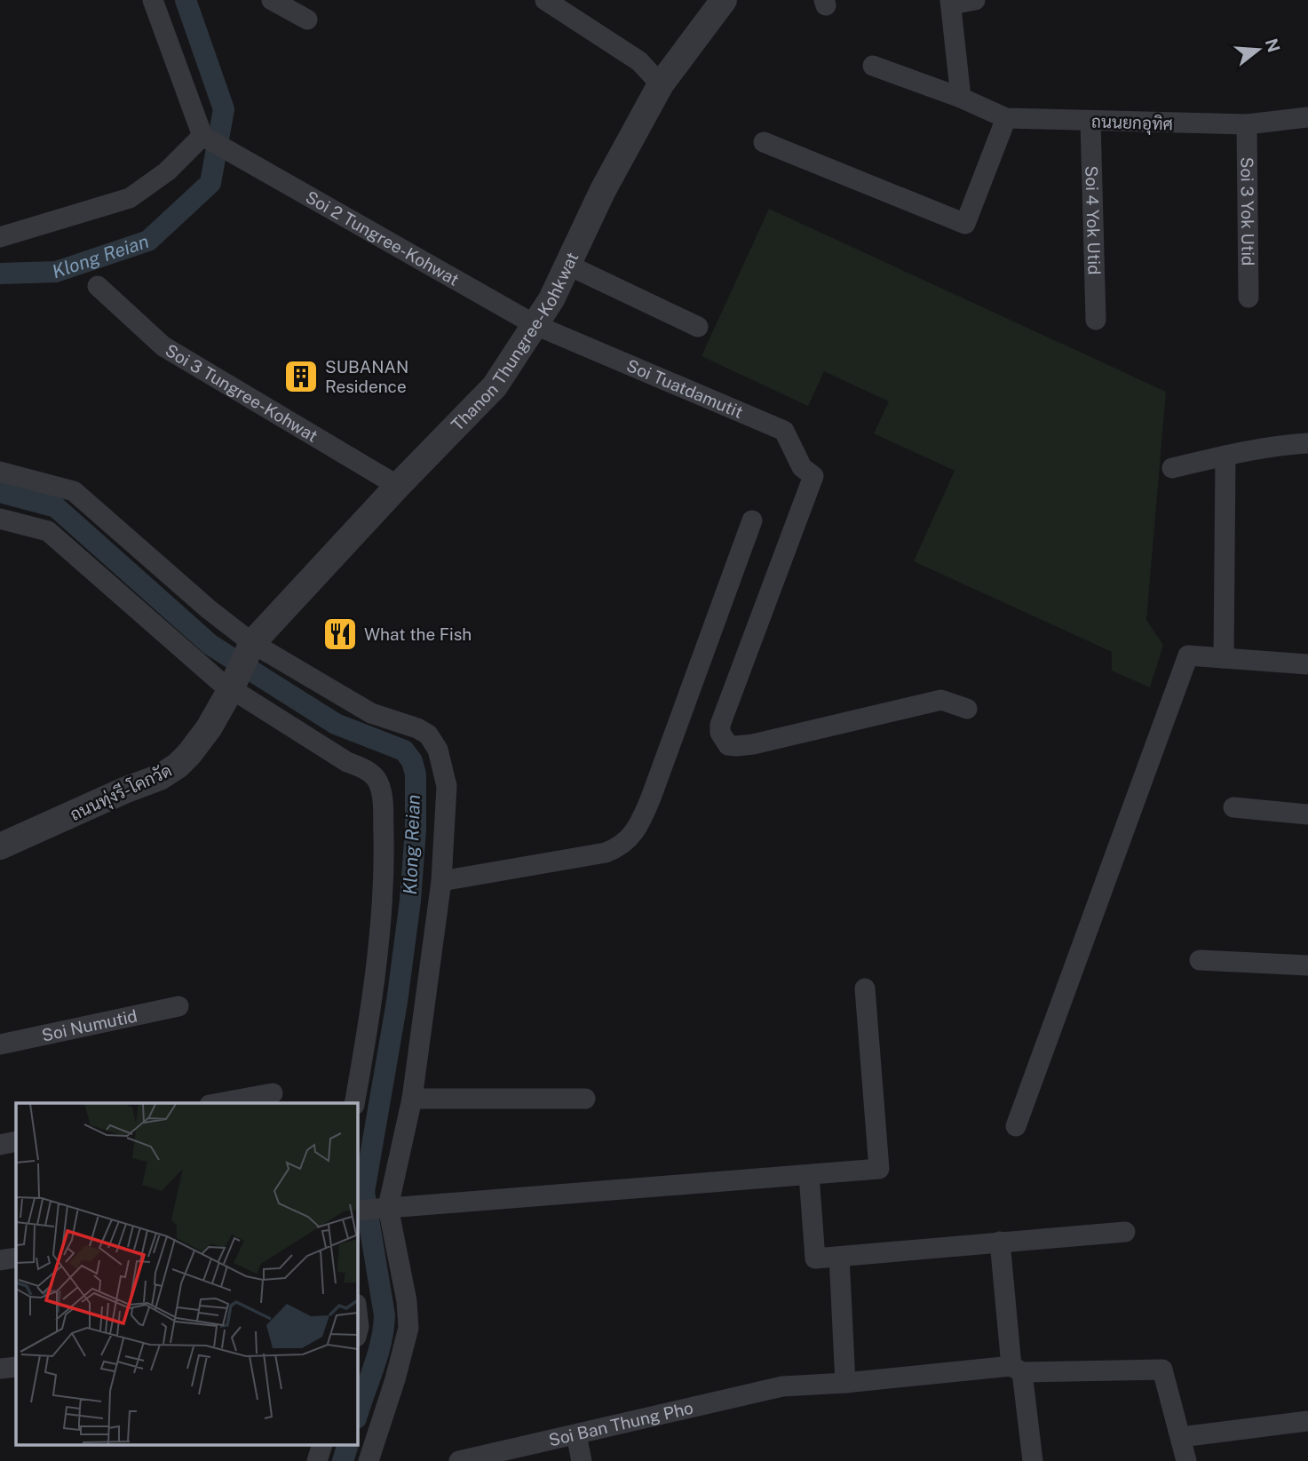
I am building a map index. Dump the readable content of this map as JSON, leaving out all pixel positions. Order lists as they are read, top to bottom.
{
  "streets": {
    "street": [
      "ถนนยกอุทิศ",
      "Soi 3 Yok Utid",
      "Soi 4 Yok Utid",
      "Soi 2 Tungree-Kohwat",
      "Thanon Thungree-Kohkwat",
      "Soi Tuatdamutit",
      "Soi 3 Tungree-Kohwat",
      "ถนนทุ่งรี-โคกวัด",
      "Soi Numutid",
      "Soi Ban Thung Pho"
    ]
  },
  "crossings": [
    ["ถนนยกอุทิศ", "Soi 3 Yok Utid"],
    ["ถนนยกอุทิศ", "Soi 4 Yok Utid"],
    ["Soi 2 Tungree-Kohwat", "Thanon Thungree-Kohkwat"],
    ["Soi 2 Tungree-Kohwat", "Soi Tuatdamutit"],
    ["Thanon Thungree-Kohkwat", "Soi Tuatdamutit"],
    ["Thanon Thungree-Kohkwat", "Soi 3 Tungree-Kohwat"],
    ["Thanon Thungree-Kohkwat", "ถนนทุ่งรี-โคกวัด"]
  ],
  "water": ["Klong Reian"],
  "places": {
    "building": ["SUBANAN Residence"],
    "restaurant": ["What the Fish"]
  },
  "north": "right"
}
